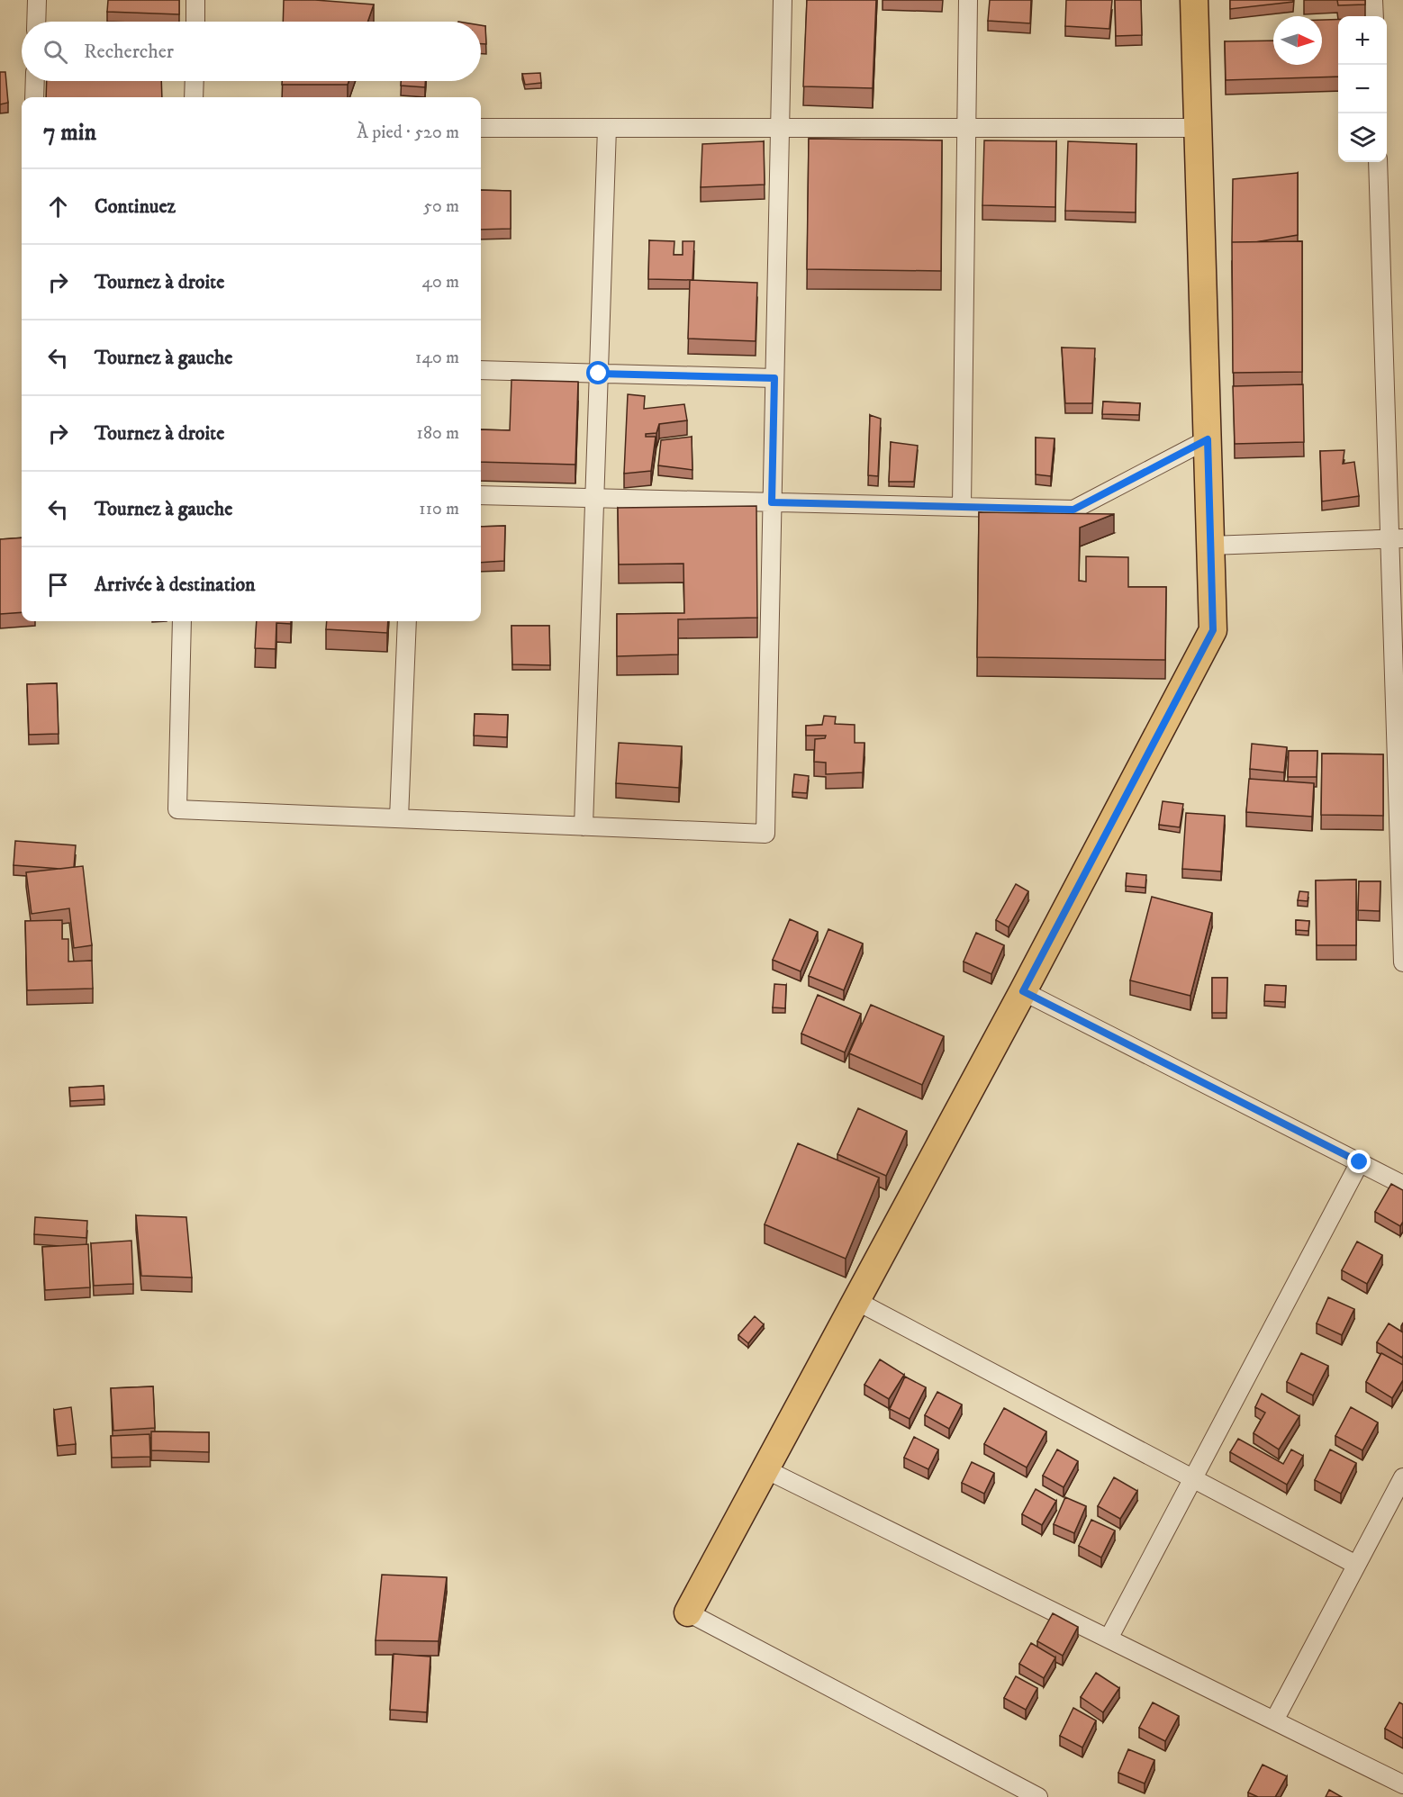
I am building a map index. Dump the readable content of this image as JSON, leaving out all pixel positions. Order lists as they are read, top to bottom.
{
  "north": "right",
  "page": {
    "map_buttons": ["+", "−"],
    "search": "Rechercher",
    "heading": ["7 min", "À pied · 520 m"],
    "list": [
      ["Continuez", "50 m"],
      ["Tournez à droite", "40 m"],
      ["Tournez à gauche", "140 m"],
      ["Tournez à droite", "180 m"],
      ["Tournez à gauche", "110 m"],
      "Arrivée à destination"
    ]
  }
}
